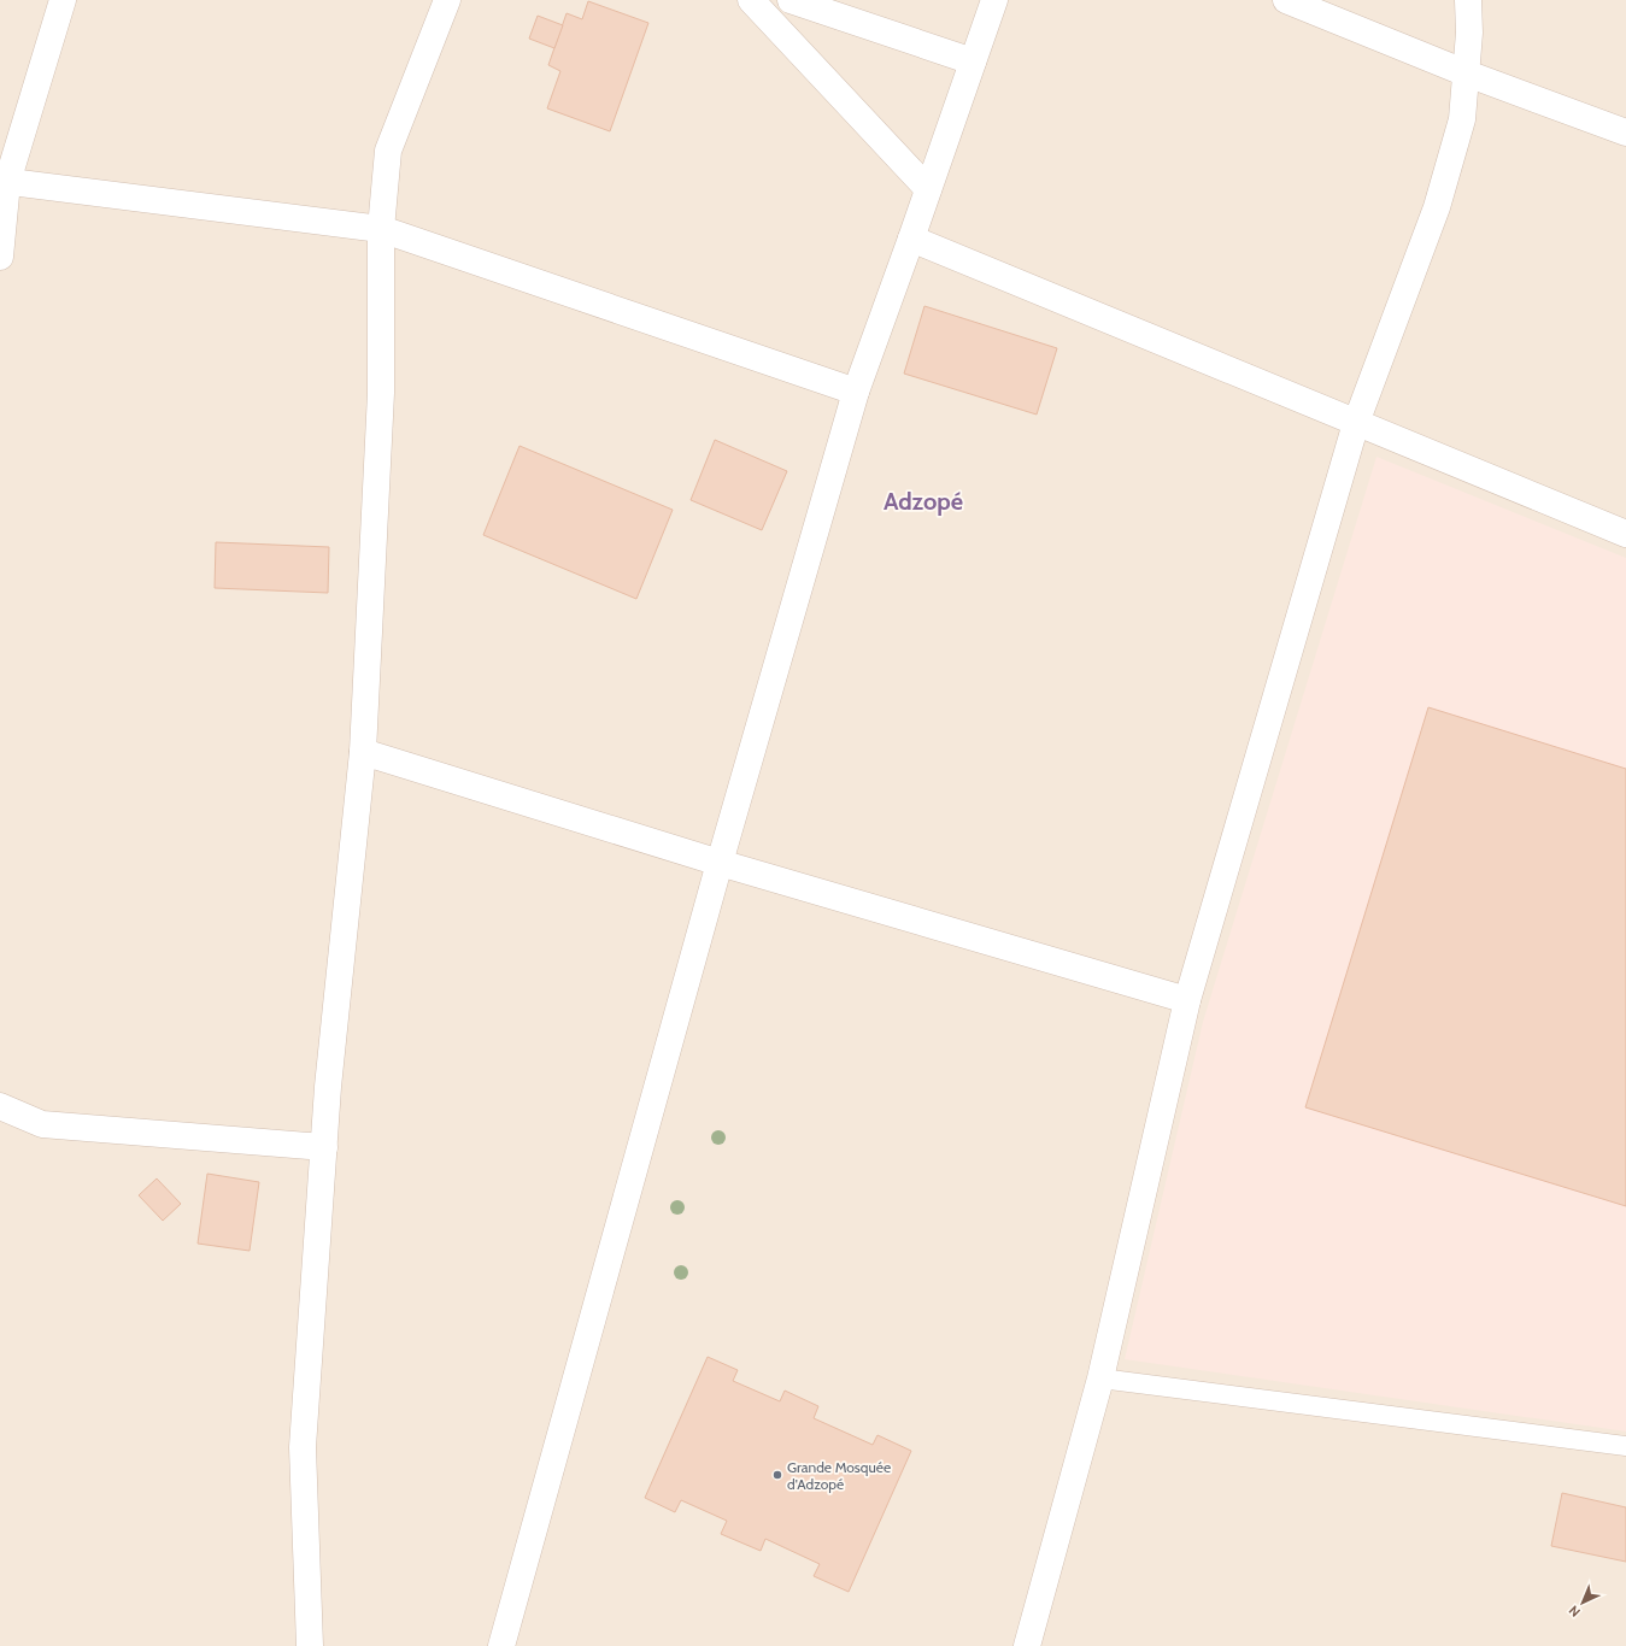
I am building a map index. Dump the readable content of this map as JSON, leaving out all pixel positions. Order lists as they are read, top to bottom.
{
  "districts": ["Adzopé"],
  "places": ["Grande Mosquée d'Adzopé"],
  "north": "bottom left"
}
